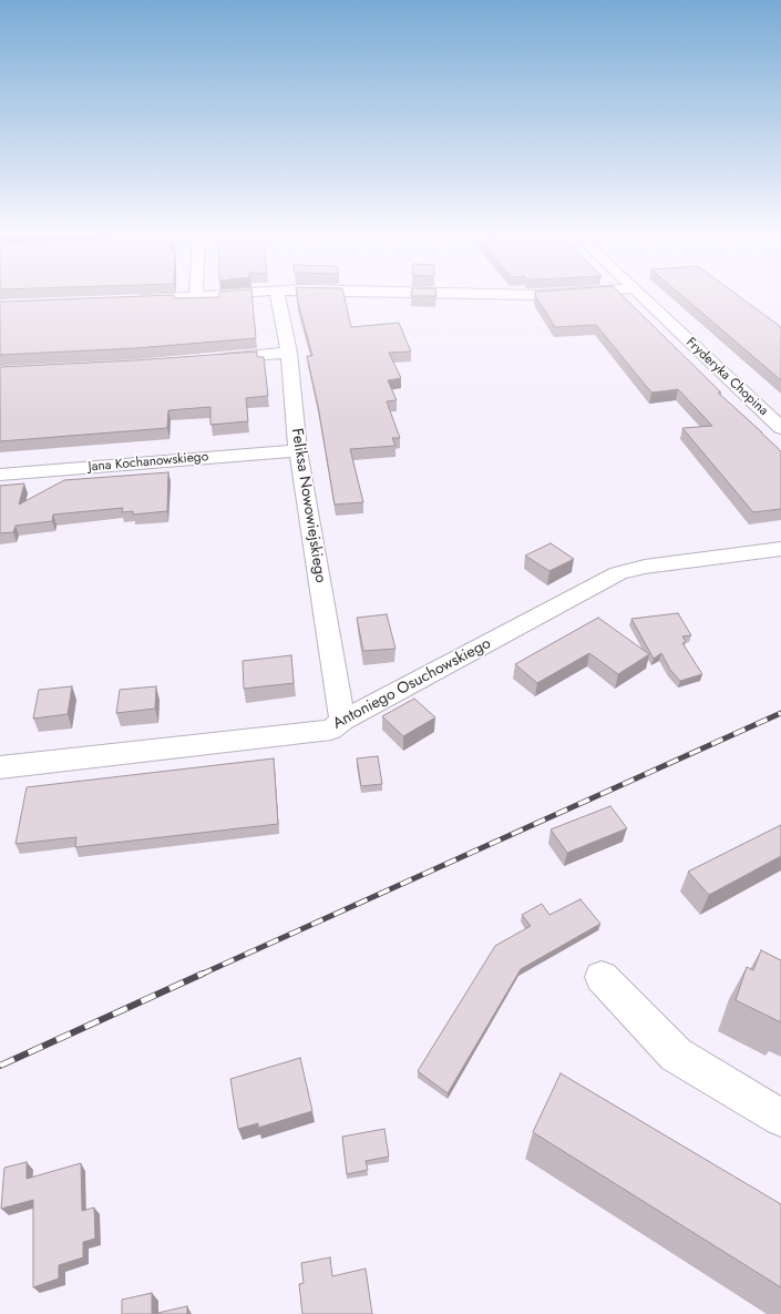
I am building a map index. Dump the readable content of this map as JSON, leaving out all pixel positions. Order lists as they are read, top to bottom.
{
  "streets": {
    "street": [
      "Fryderyka Chopina",
      "Jana Kochanowskiego",
      "Feliksa Nowowiejskiego",
      "Antoniego Osuchowskiego"
    ]
  },
  "crossings": [
    ["Jana Kochanowskiego", "Feliksa Nowowiejskiego"],
    ["Feliksa Nowowiejskiego", "Antoniego Osuchowskiego"]
  ]
}
